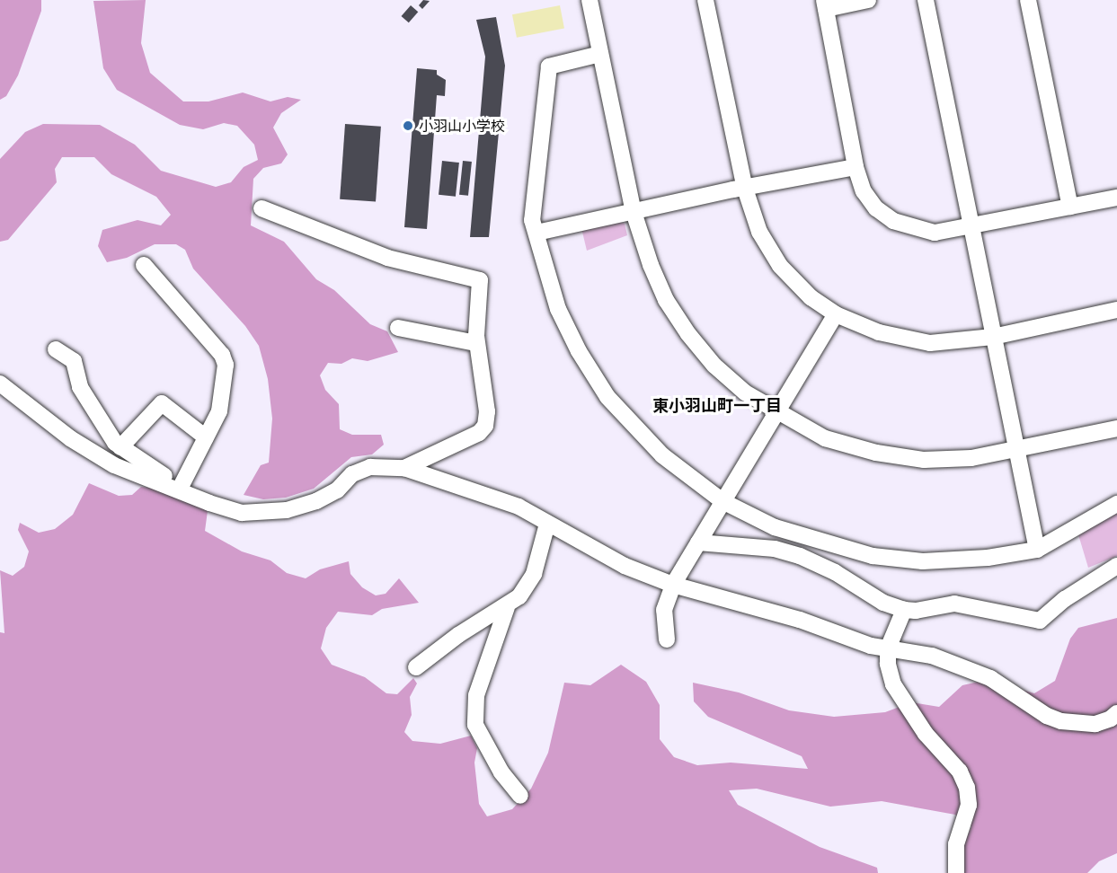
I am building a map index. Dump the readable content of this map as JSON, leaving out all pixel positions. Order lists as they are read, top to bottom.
{
  "districts": ["東小羽山町一丁目"],
  "places": ["小羽山小学校"]
}
